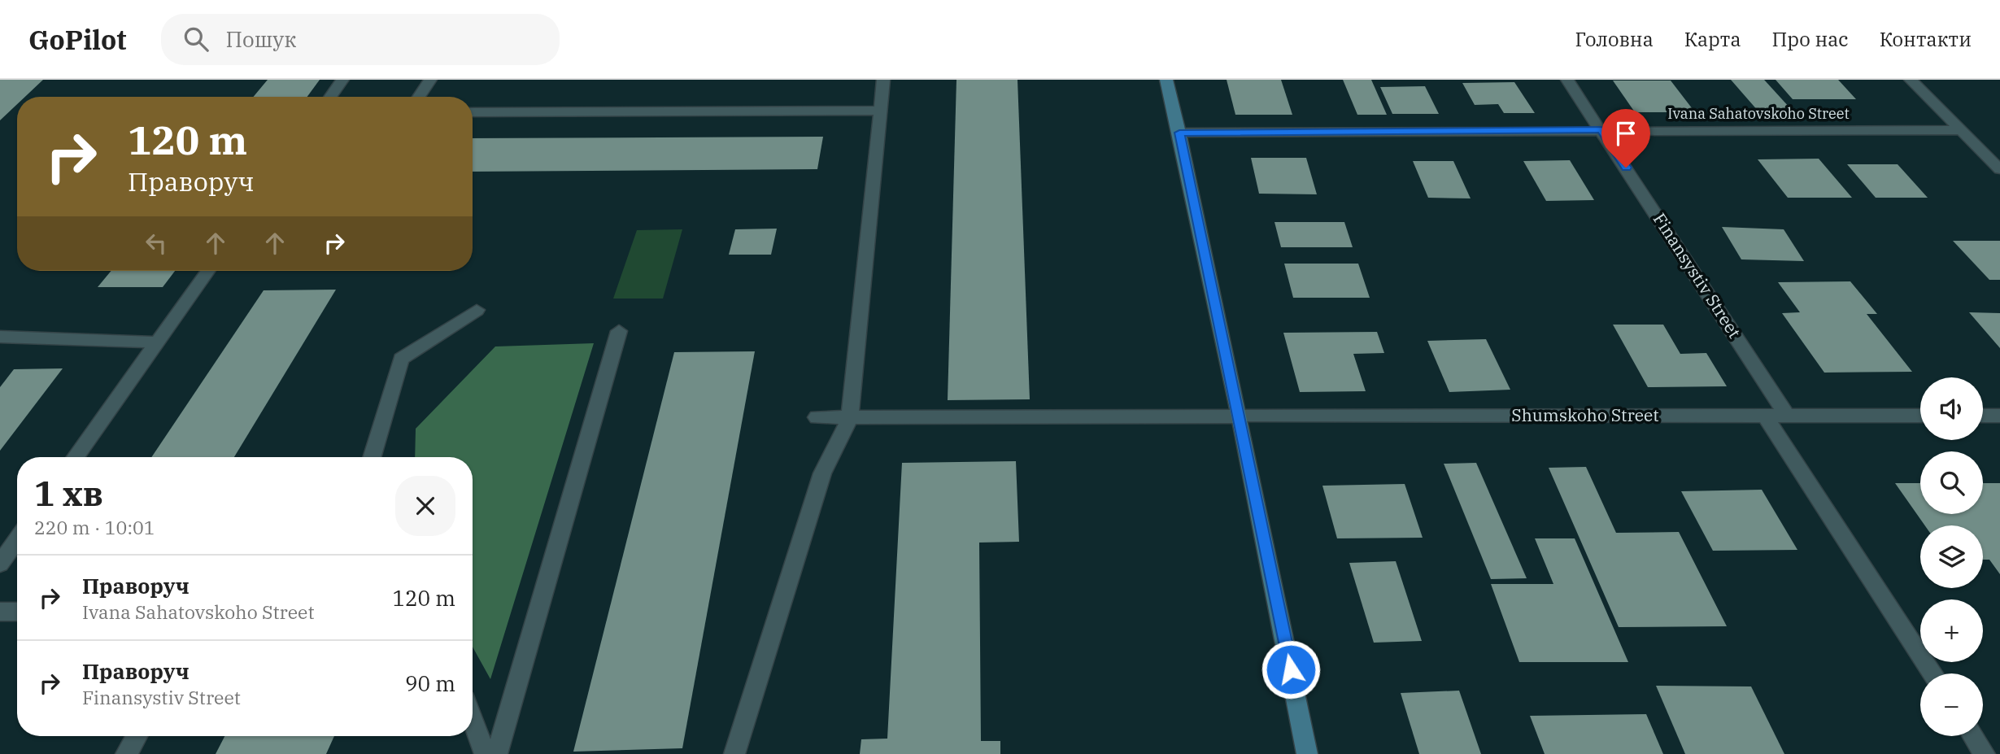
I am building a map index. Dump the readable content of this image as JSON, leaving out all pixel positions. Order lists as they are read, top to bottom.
{
  "streets": {
    "street": ["Ivana Sahatovskoho Street", "Finansystiv Street", "Shumskoho Street"]
  },
  "crossings": [
    ["Ivana Sahatovskoho Street", "Finansystiv Street"],
    ["Finansystiv Street", "Shumskoho Street"]
  ],
  "page": {
    "header": "GoPilot",
    "search": "Пошук",
    "nav": [
      "Головна",
      "Карта",
      "Про нас",
      "Контакти"
    ],
    "turn": ["120 m", "Праворуч"],
    "map_buttons": ["+", "−"],
    "heading": ["1 хв", "220 m · 10:01"],
    "list": [
      {
        "name": "Праворуч",
        "note": "Ivana Sahatovskoho Street",
        "value": "120 m"
      },
      {
        "name": "Праворуч",
        "note": "Finansystiv Street",
        "value": "90 m"
      }
    ]
  }
}
